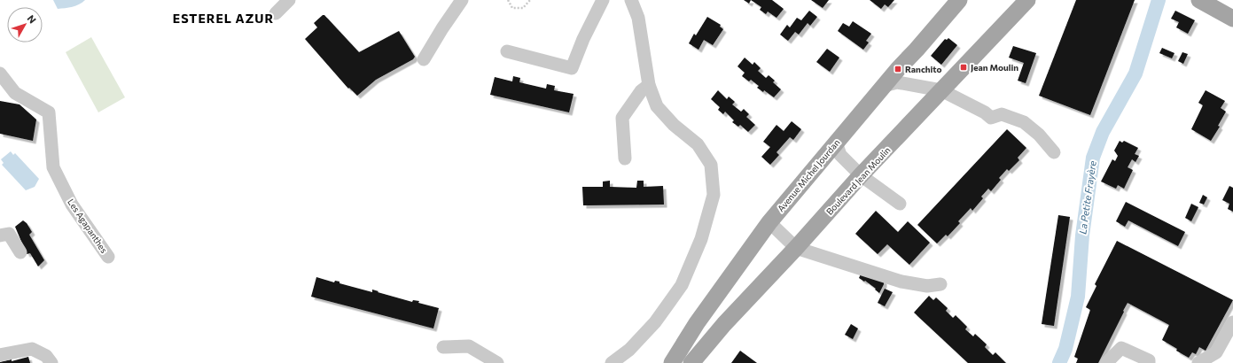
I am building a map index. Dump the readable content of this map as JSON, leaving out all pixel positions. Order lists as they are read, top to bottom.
{
  "streets": {
    "main road": ["Avenue Michel Jourdan", "Boulevard Jean Moulin"],
    "street": ["Les Agapanthes"]
  },
  "districts": ["ESTEREL AZUR"],
  "water": ["La Petite Frayère"],
  "places": {
    "transit": ["Jean Moulin", "Ranchito"]
  },
  "north": "top right"
}
